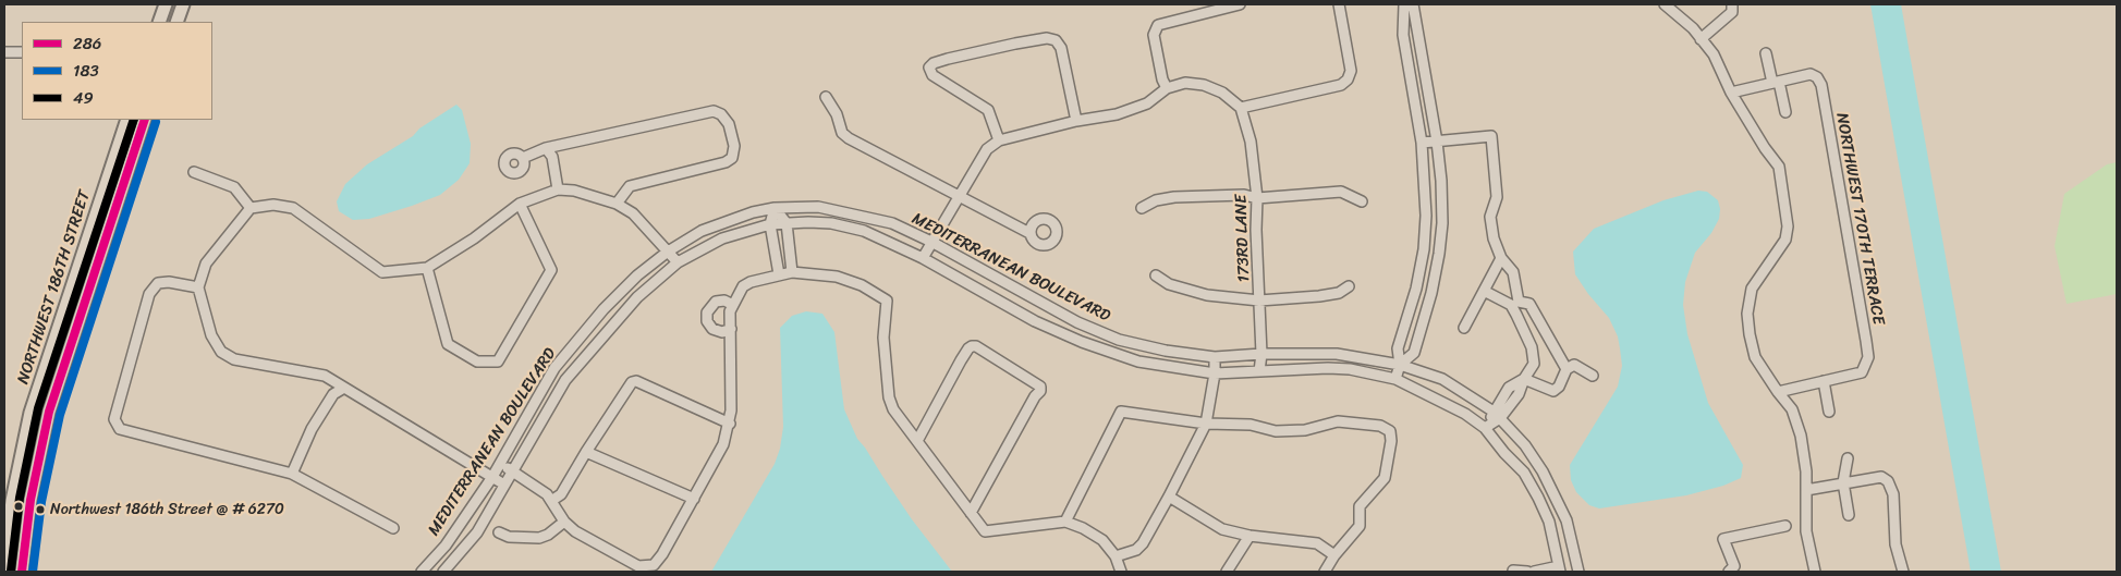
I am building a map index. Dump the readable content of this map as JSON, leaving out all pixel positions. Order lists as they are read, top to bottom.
{
  "streets": {
    "main road": ["NORTHWEST 186TH STREET"],
    "street": ["NORTHWEST 170TH TERRACE", "173RD LANE", "MEDITERRANEAN BOULEVARD"]
  },
  "crossings": [
    ["173RD LANE", "MEDITERRANEAN BOULEVARD"]
  ],
  "places": ["Northwest 186th Street @ # 6270"],
  "lines": ["transit line 286", "transit line 49", "transit line 183"],
  "legend": ["286", "183", "49"]
}
